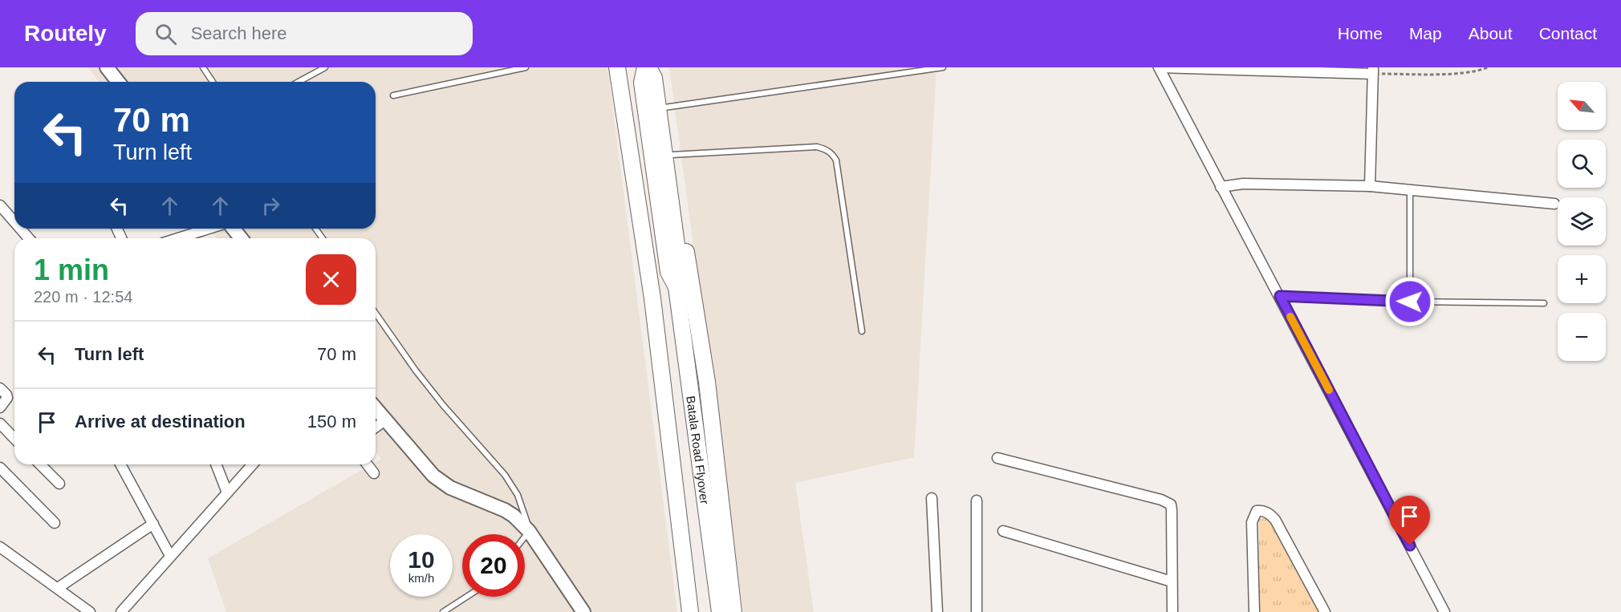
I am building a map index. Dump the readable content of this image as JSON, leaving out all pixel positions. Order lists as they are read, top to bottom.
{
  "streets": {
    "main road": ["Batala Road Flyover"]
  },
  "north": "top left",
  "page": {
    "header": "Routely",
    "search": "Search here",
    "nav": [
      "Home",
      "Map",
      "About",
      "Contact"
    ],
    "map_buttons": ["+", "−"],
    "turn": ["70 m", "Turn left"],
    "heading": ["1 min", "220 m · 12:54"],
    "list": [
      {
        "name": "Turn left",
        "value": "70 m"
      },
      {
        "name": "Arrive at destination",
        "value": "150 m"
      }
    ],
    "speed": "10 km/h",
    "limit": "20"
  }
}
